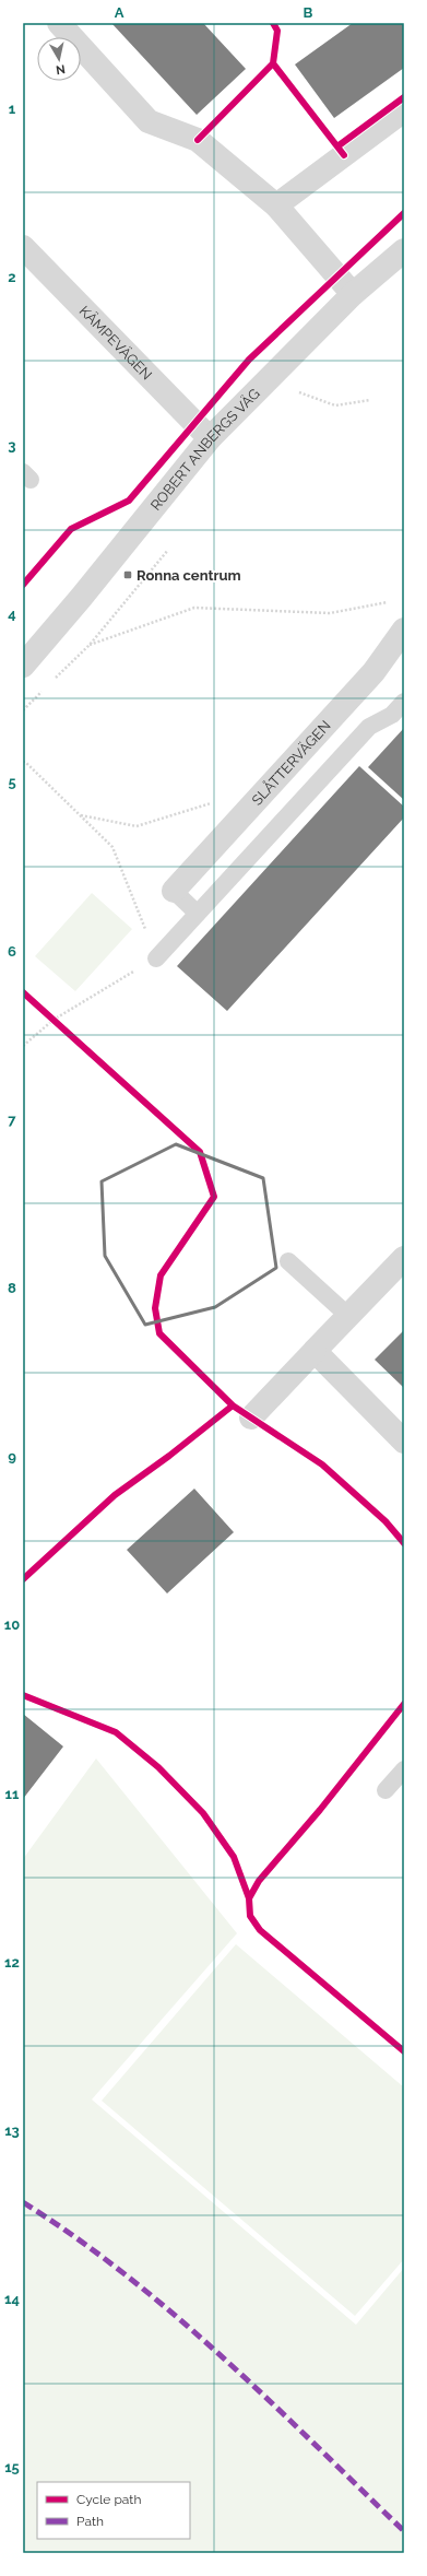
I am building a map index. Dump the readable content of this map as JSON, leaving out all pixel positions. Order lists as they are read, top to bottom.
{
  "streets": {
    "street": ["KÄMPEVÄGEN", "ROBERT ANBERGS VÄG", "SLÅTTERVÄGEN"]
  },
  "crossings": [
    ["KÄMPEVÄGEN", "ROBERT ANBERGS VÄG"]
  ],
  "places": {
    "transit": ["Ronna centrum"]
  },
  "legend": ["Cycle path", "Path"],
  "north": "bottom",
  "grid": {
    "columns": ["A", "B"],
    "rows": [
      "1",
      "2",
      "3",
      "4",
      "5",
      "6",
      "7",
      "8",
      "9",
      "10",
      "11",
      "12",
      "13",
      "14",
      "15"
    ]
  }
}
